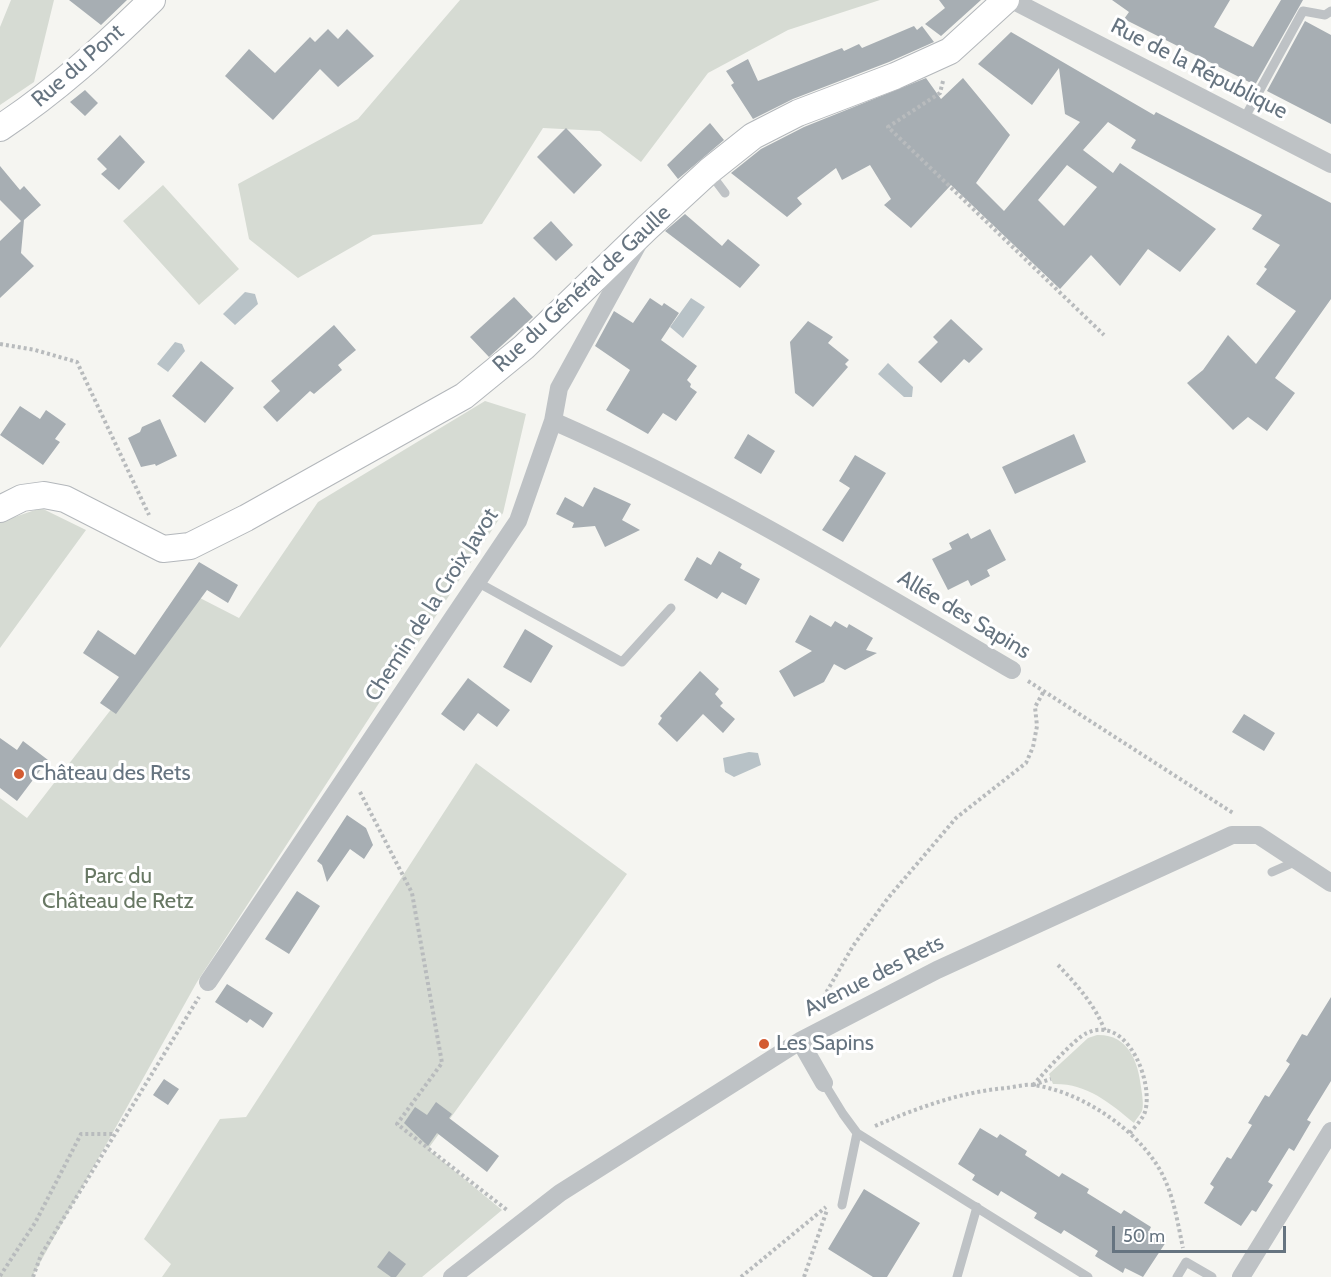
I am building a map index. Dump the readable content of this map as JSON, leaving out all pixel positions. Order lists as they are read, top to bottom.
{
  "streets": {
    "street": [
      "Rue du Pont",
      "Rue de la République",
      "Rue du Général de Gaulle",
      "Chemin de la Croix Javot",
      "Allée des Sapins",
      "Avenue des Rets"
    ]
  },
  "crossings": [
    ["Rue du Général de Gaulle", "Chemin de la Croix Javot"],
    ["Chemin de la Croix Javot", "Allée des Sapins"],
    ["Allée des Sapins", "Avenue des Rets"]
  ],
  "parks": ["Parc du Château de Retz"],
  "places": ["Château des Rets", "Les Sapins"],
  "scale_bar": "50 m"
}
